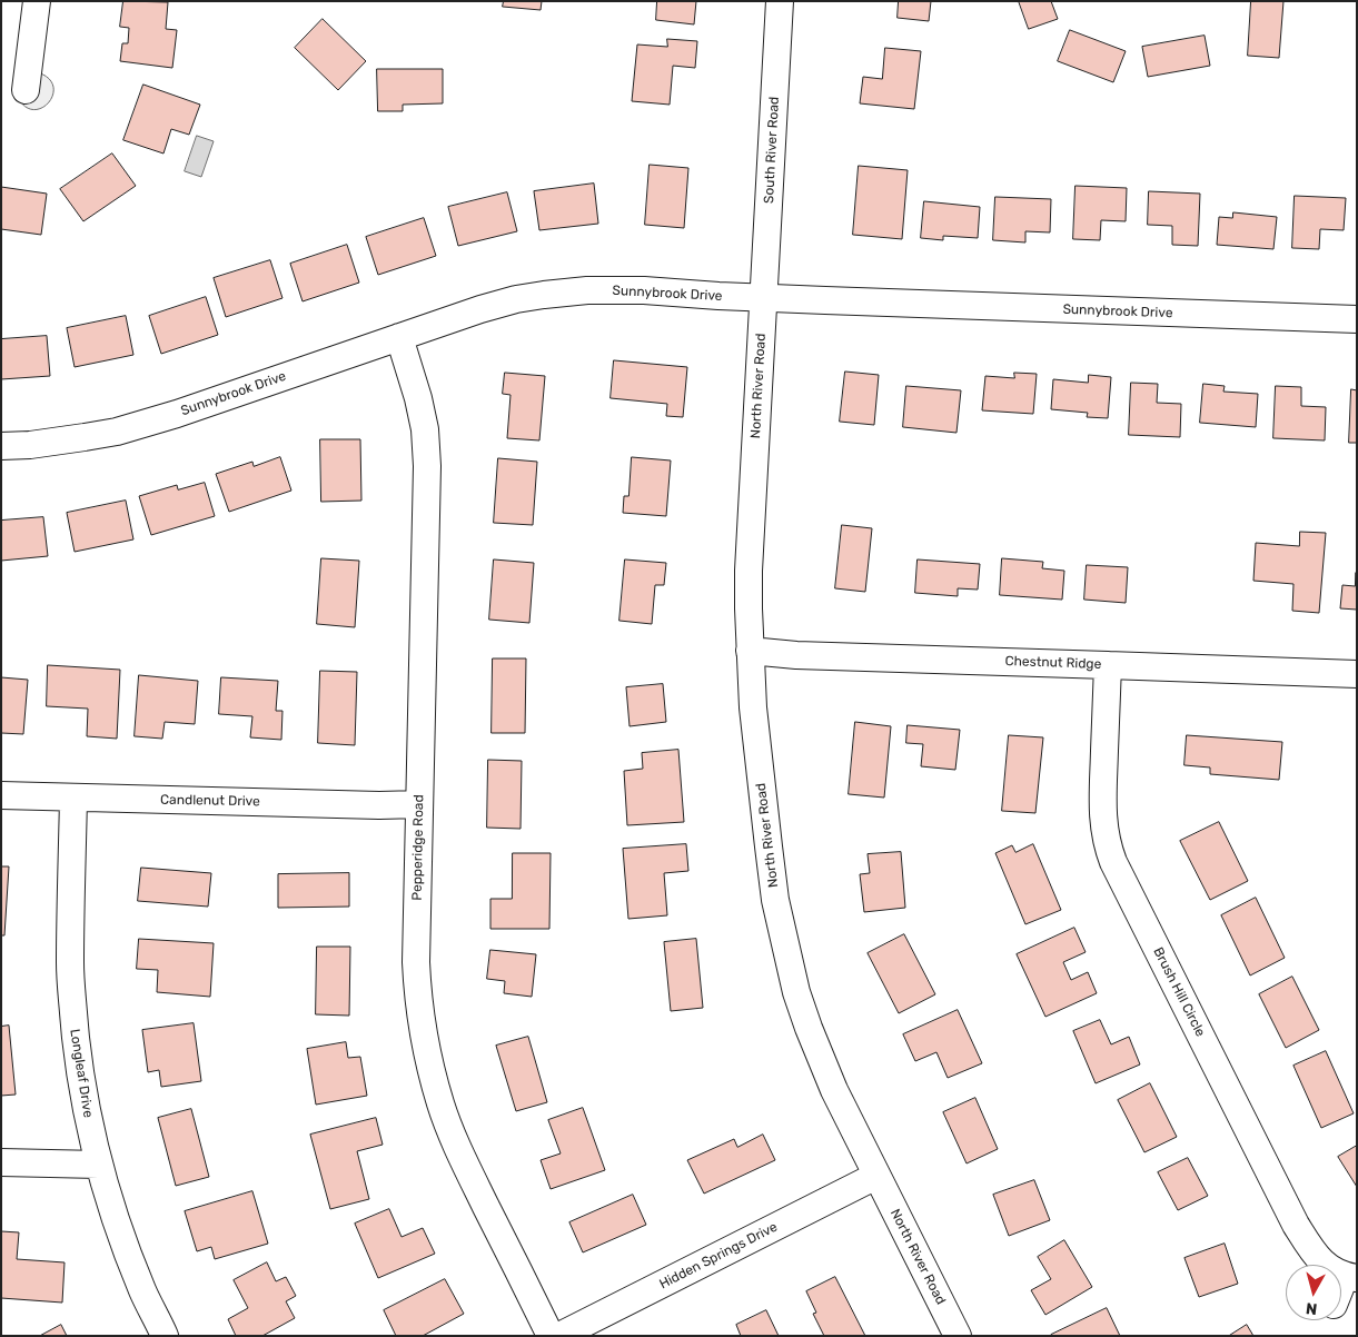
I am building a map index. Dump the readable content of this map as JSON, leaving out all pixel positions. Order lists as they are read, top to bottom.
{
  "streets": {
    "street": [
      "South River Road",
      "Sunnybrook Drive",
      "North River Road",
      "Chestnut Ridge",
      "Candlenut Drive",
      "Pepperidge Road",
      "Brush Hill Circle",
      "Longleaf Drive",
      "Hidden Springs Drive"
    ]
  },
  "crossings": [
    ["South River Road", "Sunnybrook Drive"],
    ["South River Road", "North River Road"],
    ["Sunnybrook Drive", "North River Road"],
    ["Sunnybrook Drive", "Pepperidge Road"],
    ["North River Road", "Chestnut Ridge"],
    ["North River Road", "Hidden Springs Drive"],
    ["Chestnut Ridge", "Brush Hill Circle"],
    ["Candlenut Drive", "Pepperidge Road"],
    ["Candlenut Drive", "Longleaf Drive"]
  ],
  "north": "bottom"
}
